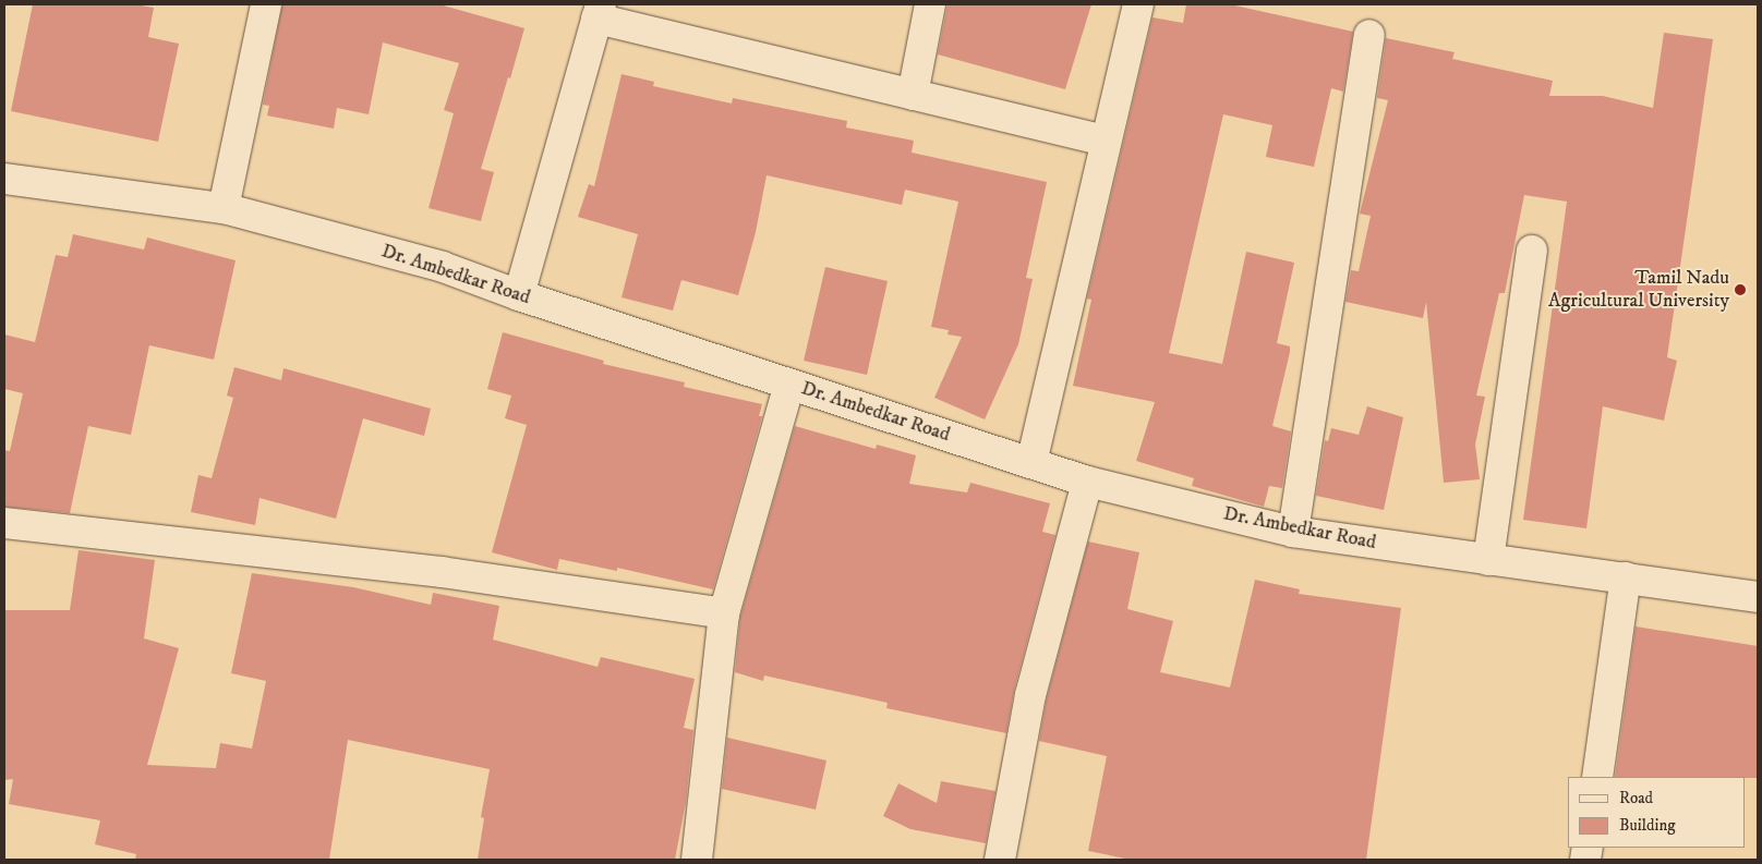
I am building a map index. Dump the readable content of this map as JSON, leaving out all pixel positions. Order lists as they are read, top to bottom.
{
  "streets": {
    "street": ["Dr. Ambedkar Road"]
  },
  "places": ["Tamil Nadu Agricultural University"],
  "legend": ["Road", "Building"]
}
